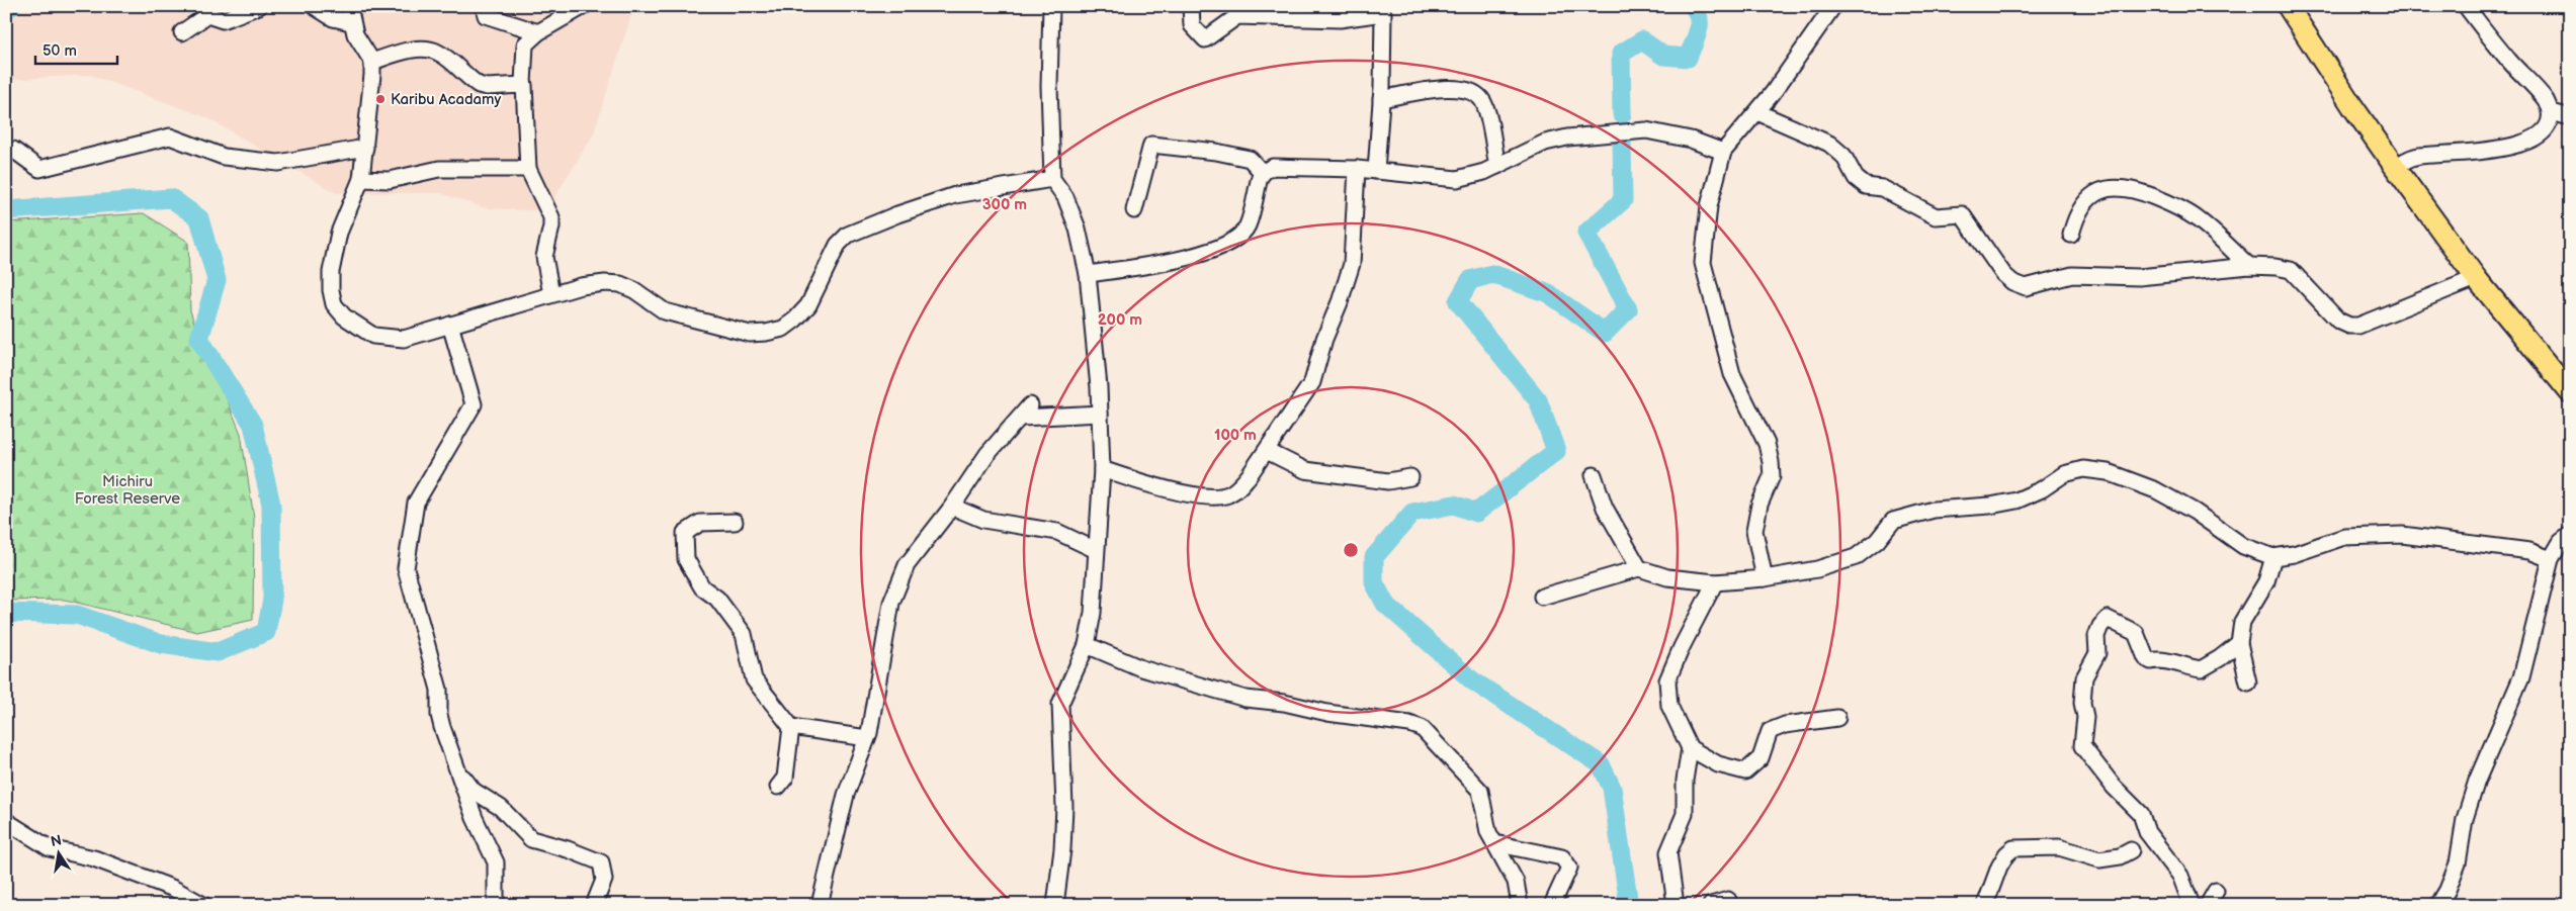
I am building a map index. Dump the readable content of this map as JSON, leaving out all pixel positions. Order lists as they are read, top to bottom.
{
  "parks": ["Michiru Forest Reserve"],
  "places": ["Karibu Acadamy"],
  "scale_bar": "50 m",
  "north": "top",
  "rings": ["300 m", "200 m", "100 m"]
}
